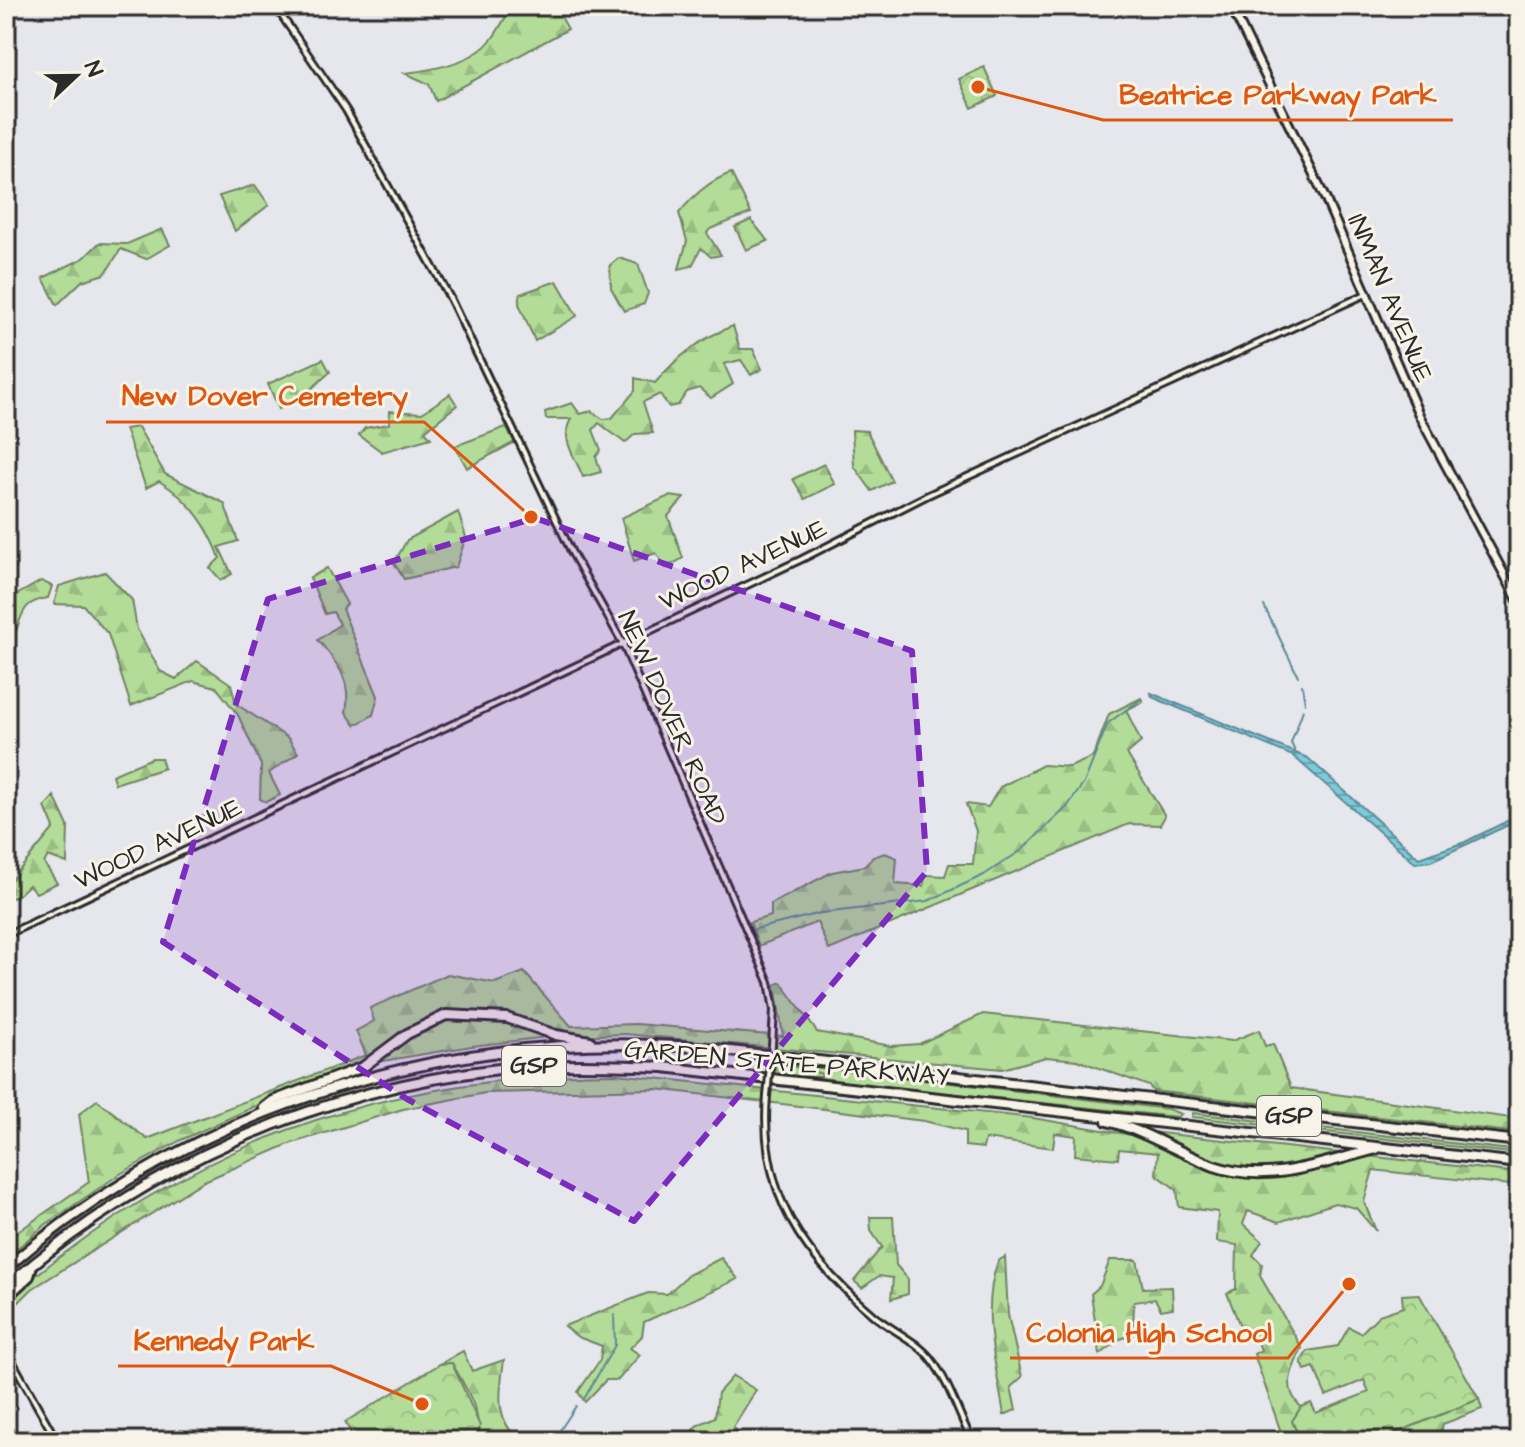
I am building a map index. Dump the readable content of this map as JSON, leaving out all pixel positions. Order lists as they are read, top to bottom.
{
  "streets": {
    "highway": ["GARDEN STATE PARKWAY", "GSP"],
    "main road": ["INMAN AVENUE"],
    "street": ["WOOD AVENUE", "NEW DOVER ROAD"]
  },
  "crossings": [
    ["INMAN AVENUE", "WOOD AVENUE"],
    ["WOOD AVENUE", "NEW DOVER ROAD"]
  ],
  "places": [
    "Beatrice Parkway Park",
    "New Dover Cemetery",
    "Colonia High School",
    "Kennedy Park"
  ],
  "north": "right"
}
